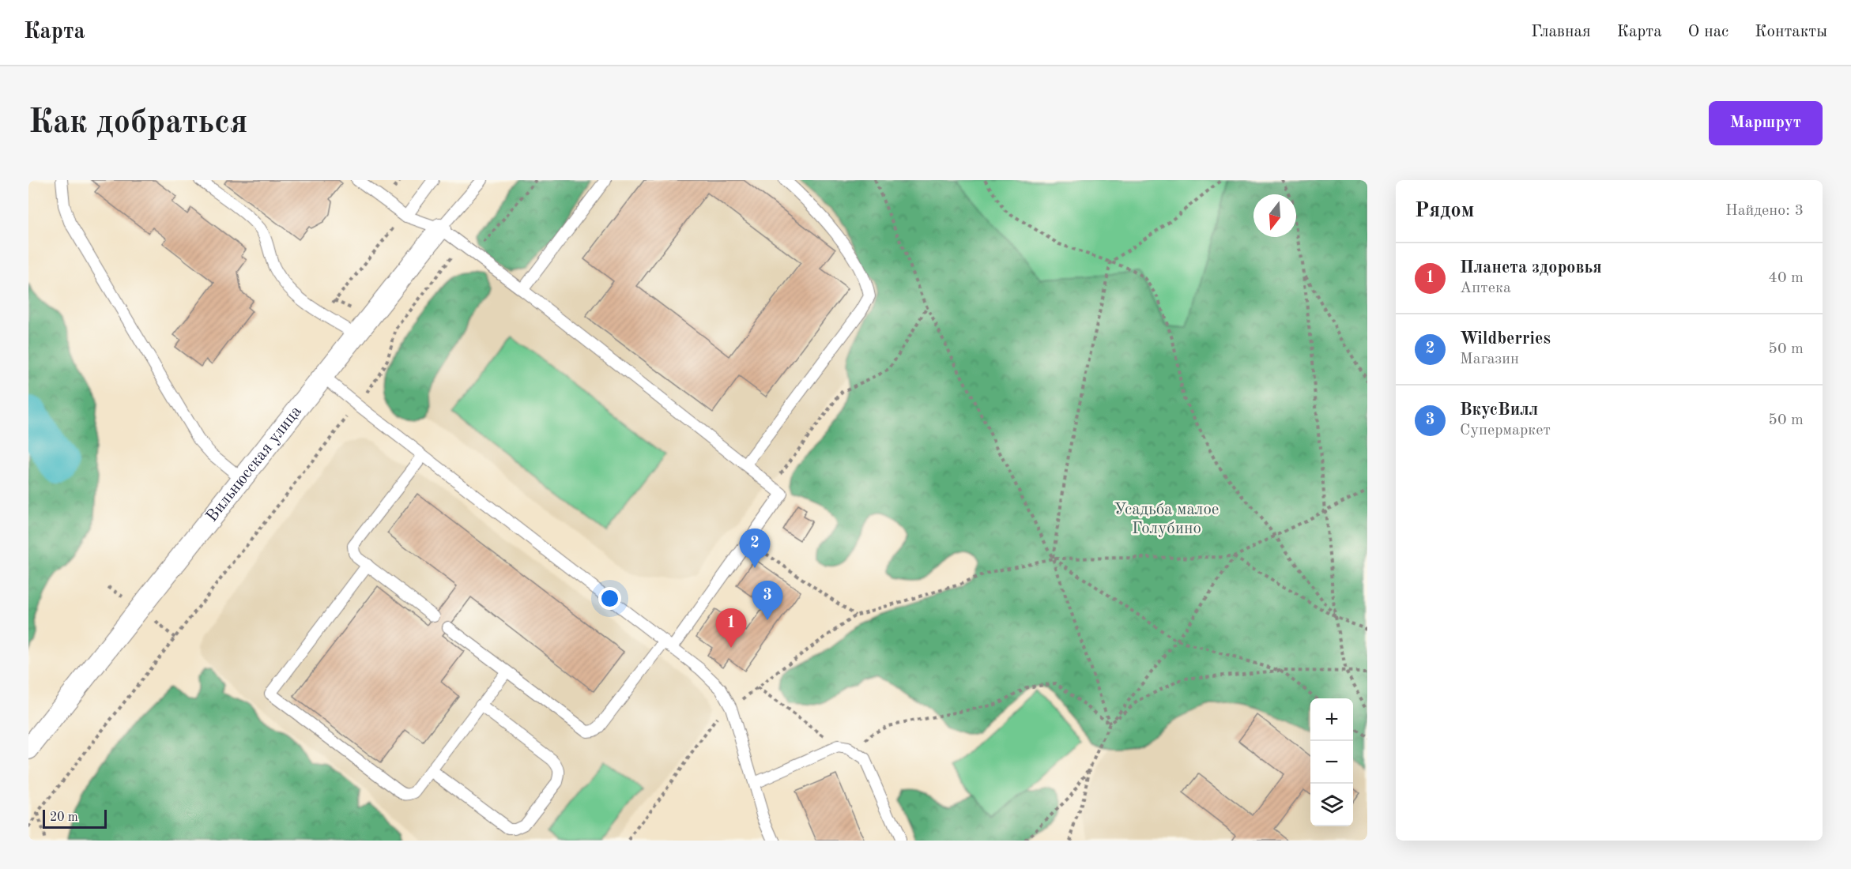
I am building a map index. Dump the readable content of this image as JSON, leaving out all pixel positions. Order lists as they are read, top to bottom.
{
  "streets": {
    "street": ["Вильнюсская улица"]
  },
  "parks": ["Усадьба малое Голубино"],
  "scale_bar": "20 m",
  "north": "bottom",
  "page": {
    "header": "Карта",
    "nav": [
      "Главная",
      "Карта",
      "О нас",
      "Контакты"
    ],
    "buttons": "Маршрут",
    "title": "Как добраться",
    "heading": ["Рядом", "Найдено: 3"],
    "list": [
      {
        "mark": "1",
        "name": "Планета здоровья",
        "note": "Аптека",
        "value": "40 m"
      },
      {
        "mark": "2",
        "name": "Wildberries",
        "note": "Магазин",
        "value": "50 m"
      },
      {
        "mark": "3",
        "name": "ВкусВилл",
        "note": "Супермаркет",
        "value": "50 m"
      }
    ],
    "pins": ["2", "3", "1"],
    "map_buttons": ["+", "−"],
    "scale": "20 m"
  }
}
